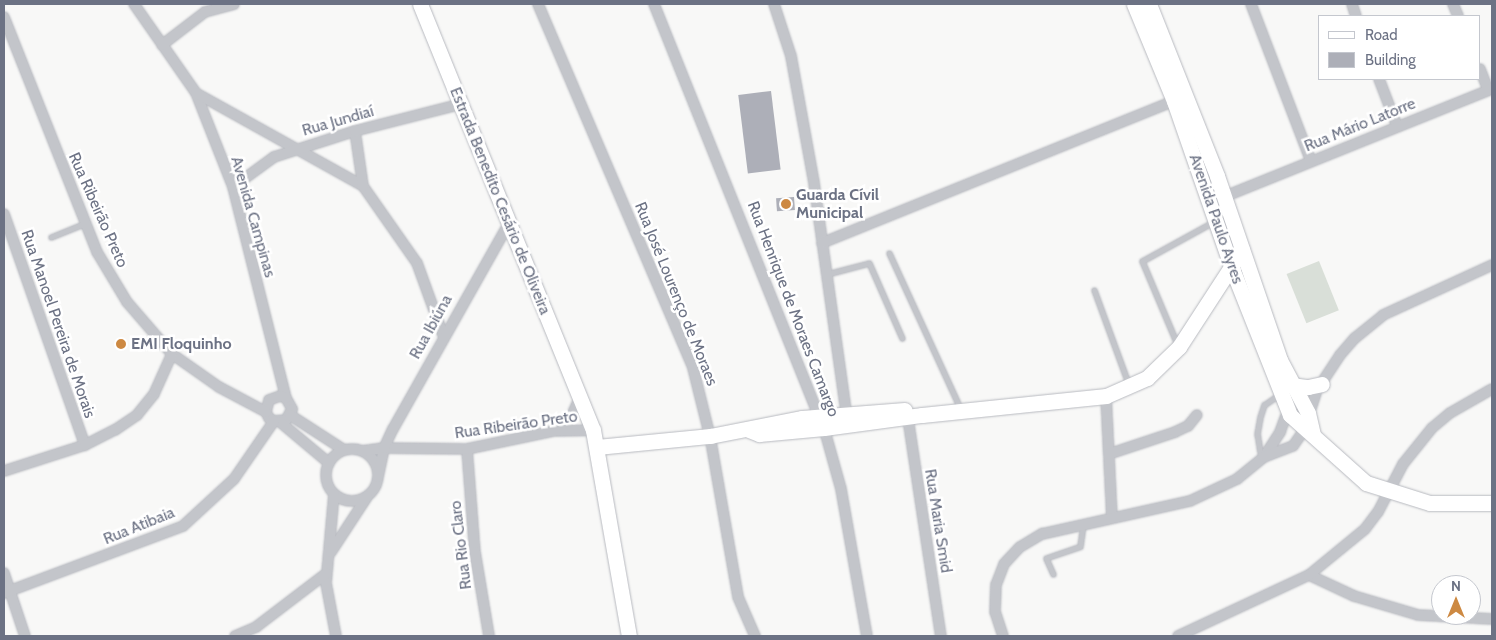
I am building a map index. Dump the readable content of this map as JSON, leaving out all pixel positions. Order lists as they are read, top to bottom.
{
  "streets": {
    "main road": ["Estrada Benedito Cesário de Oliveira", "Avenida Paulo Ayres"],
    "street": [
      "Rua Jundiaí",
      "Rua Mário Latorre",
      "Rua Ribeirão Preto",
      "Avenida Campinas",
      "Rua José Lourenço de Moraes",
      "Rua Henrique de Moraes Camargo",
      "Rua Manoel Pereira de Morais",
      "Rua Ibiúna",
      "Rua Maria Smid",
      "Rua Atibaia",
      "Rua Rio Claro"
    ]
  },
  "crossings": [
    ["Rua Jundiaí", "Estrada Benedito Cesário de Oliveira"],
    ["Rua Jundiaí", "Avenida Campinas"],
    ["Rua Mário Latorre", "Avenida Paulo Ayres"],
    ["Estrada Benedito Cesário de Oliveira", "Rua Ribeirão Preto"],
    ["Estrada Benedito Cesário de Oliveira", "Rua Ibiúna"],
    ["Rua Ribeirão Preto", "Avenida Campinas"],
    ["Rua Ribeirão Preto", "Rua Ibiúna"],
    ["Rua Ribeirão Preto", "Rua Atibaia"],
    ["Rua Ribeirão Preto", "Rua Rio Claro"],
    ["Avenida Campinas", "Rua Atibaia"]
  ],
  "places": ["Guarda Cívil Municipal", "EMI Floquinho"],
  "legend": ["Road", "Building"],
  "north": "top"
}
